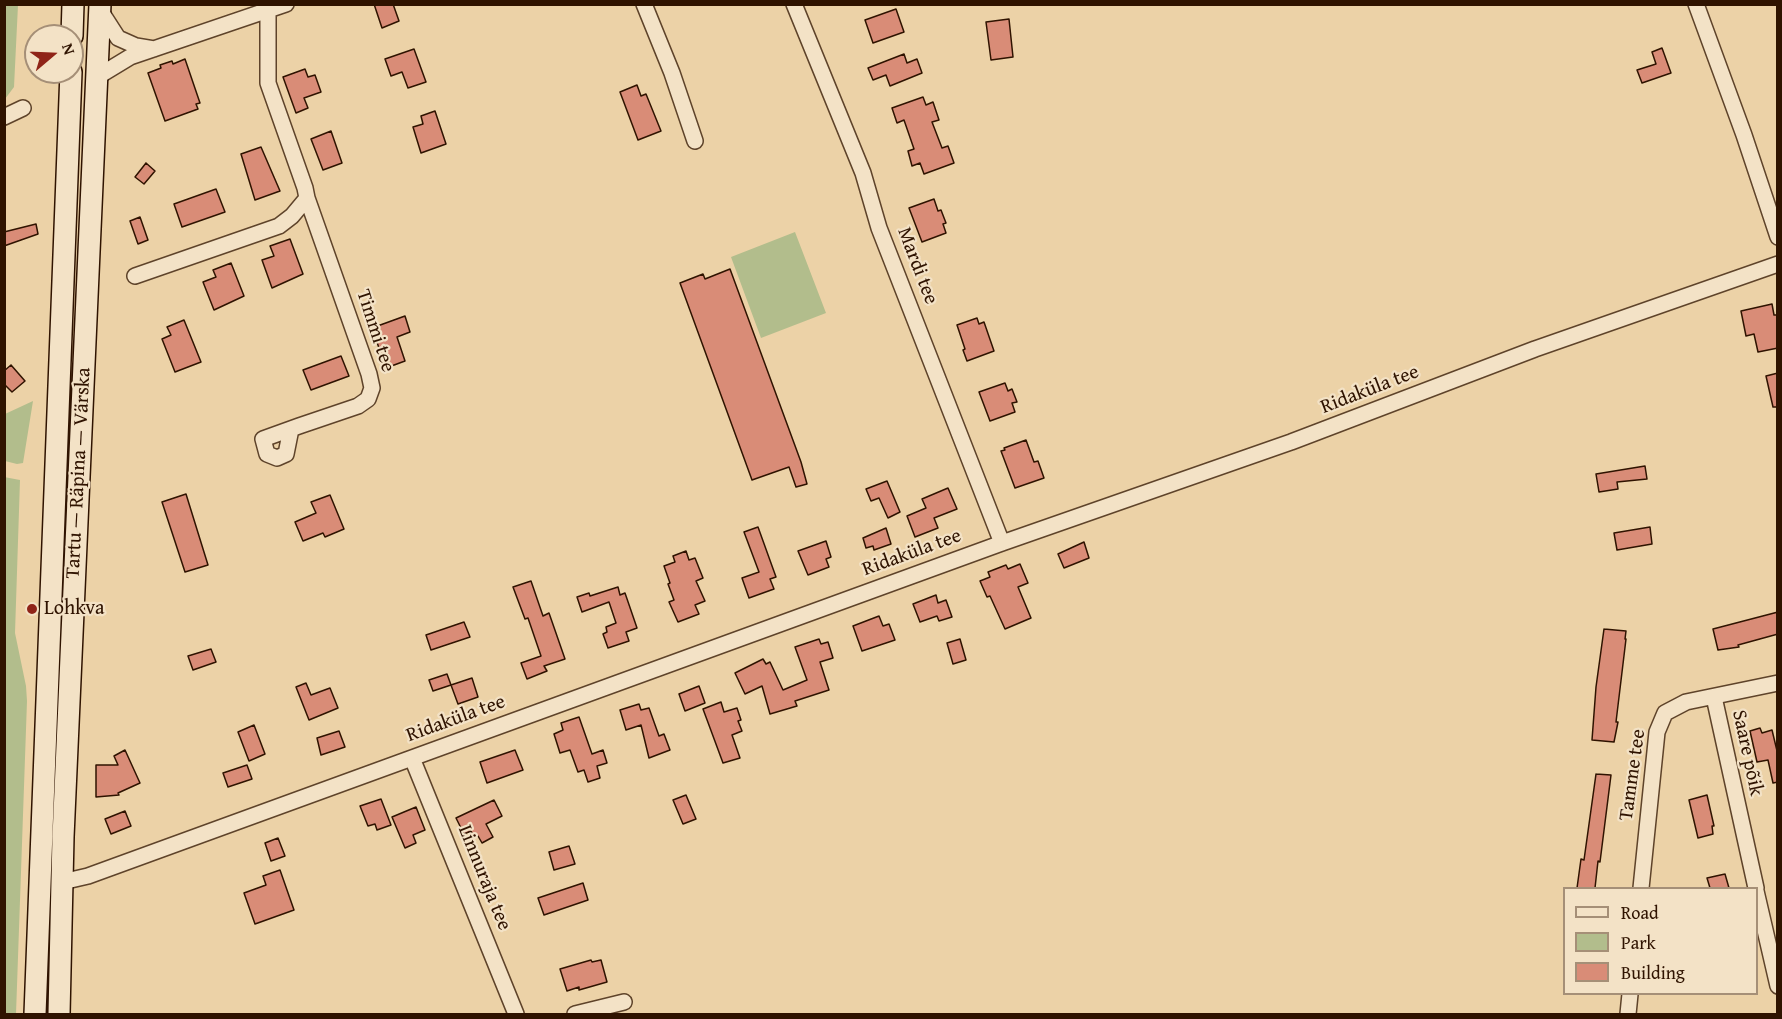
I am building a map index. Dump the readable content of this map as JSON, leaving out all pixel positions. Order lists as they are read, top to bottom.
{
  "streets": {
    "main road": ["Tartu — Räpina — Värska"],
    "street": [
      "Mardi tee",
      "Timmi tee",
      "Ridaküla tee",
      "Saare põik",
      "Tamme tee",
      "Linnuraja tee"
    ]
  },
  "crossings": [
    ["Mardi tee", "Ridaküla tee"],
    ["Ridaküla tee", "Tartu — Räpina — Värska"],
    ["Ridaküla tee", "Linnuraja tee"],
    ["Saare põik", "Tamme tee"]
  ],
  "places": ["Lohkva"],
  "legend": ["Road", "Park", "Building"],
  "north": "right"
}
